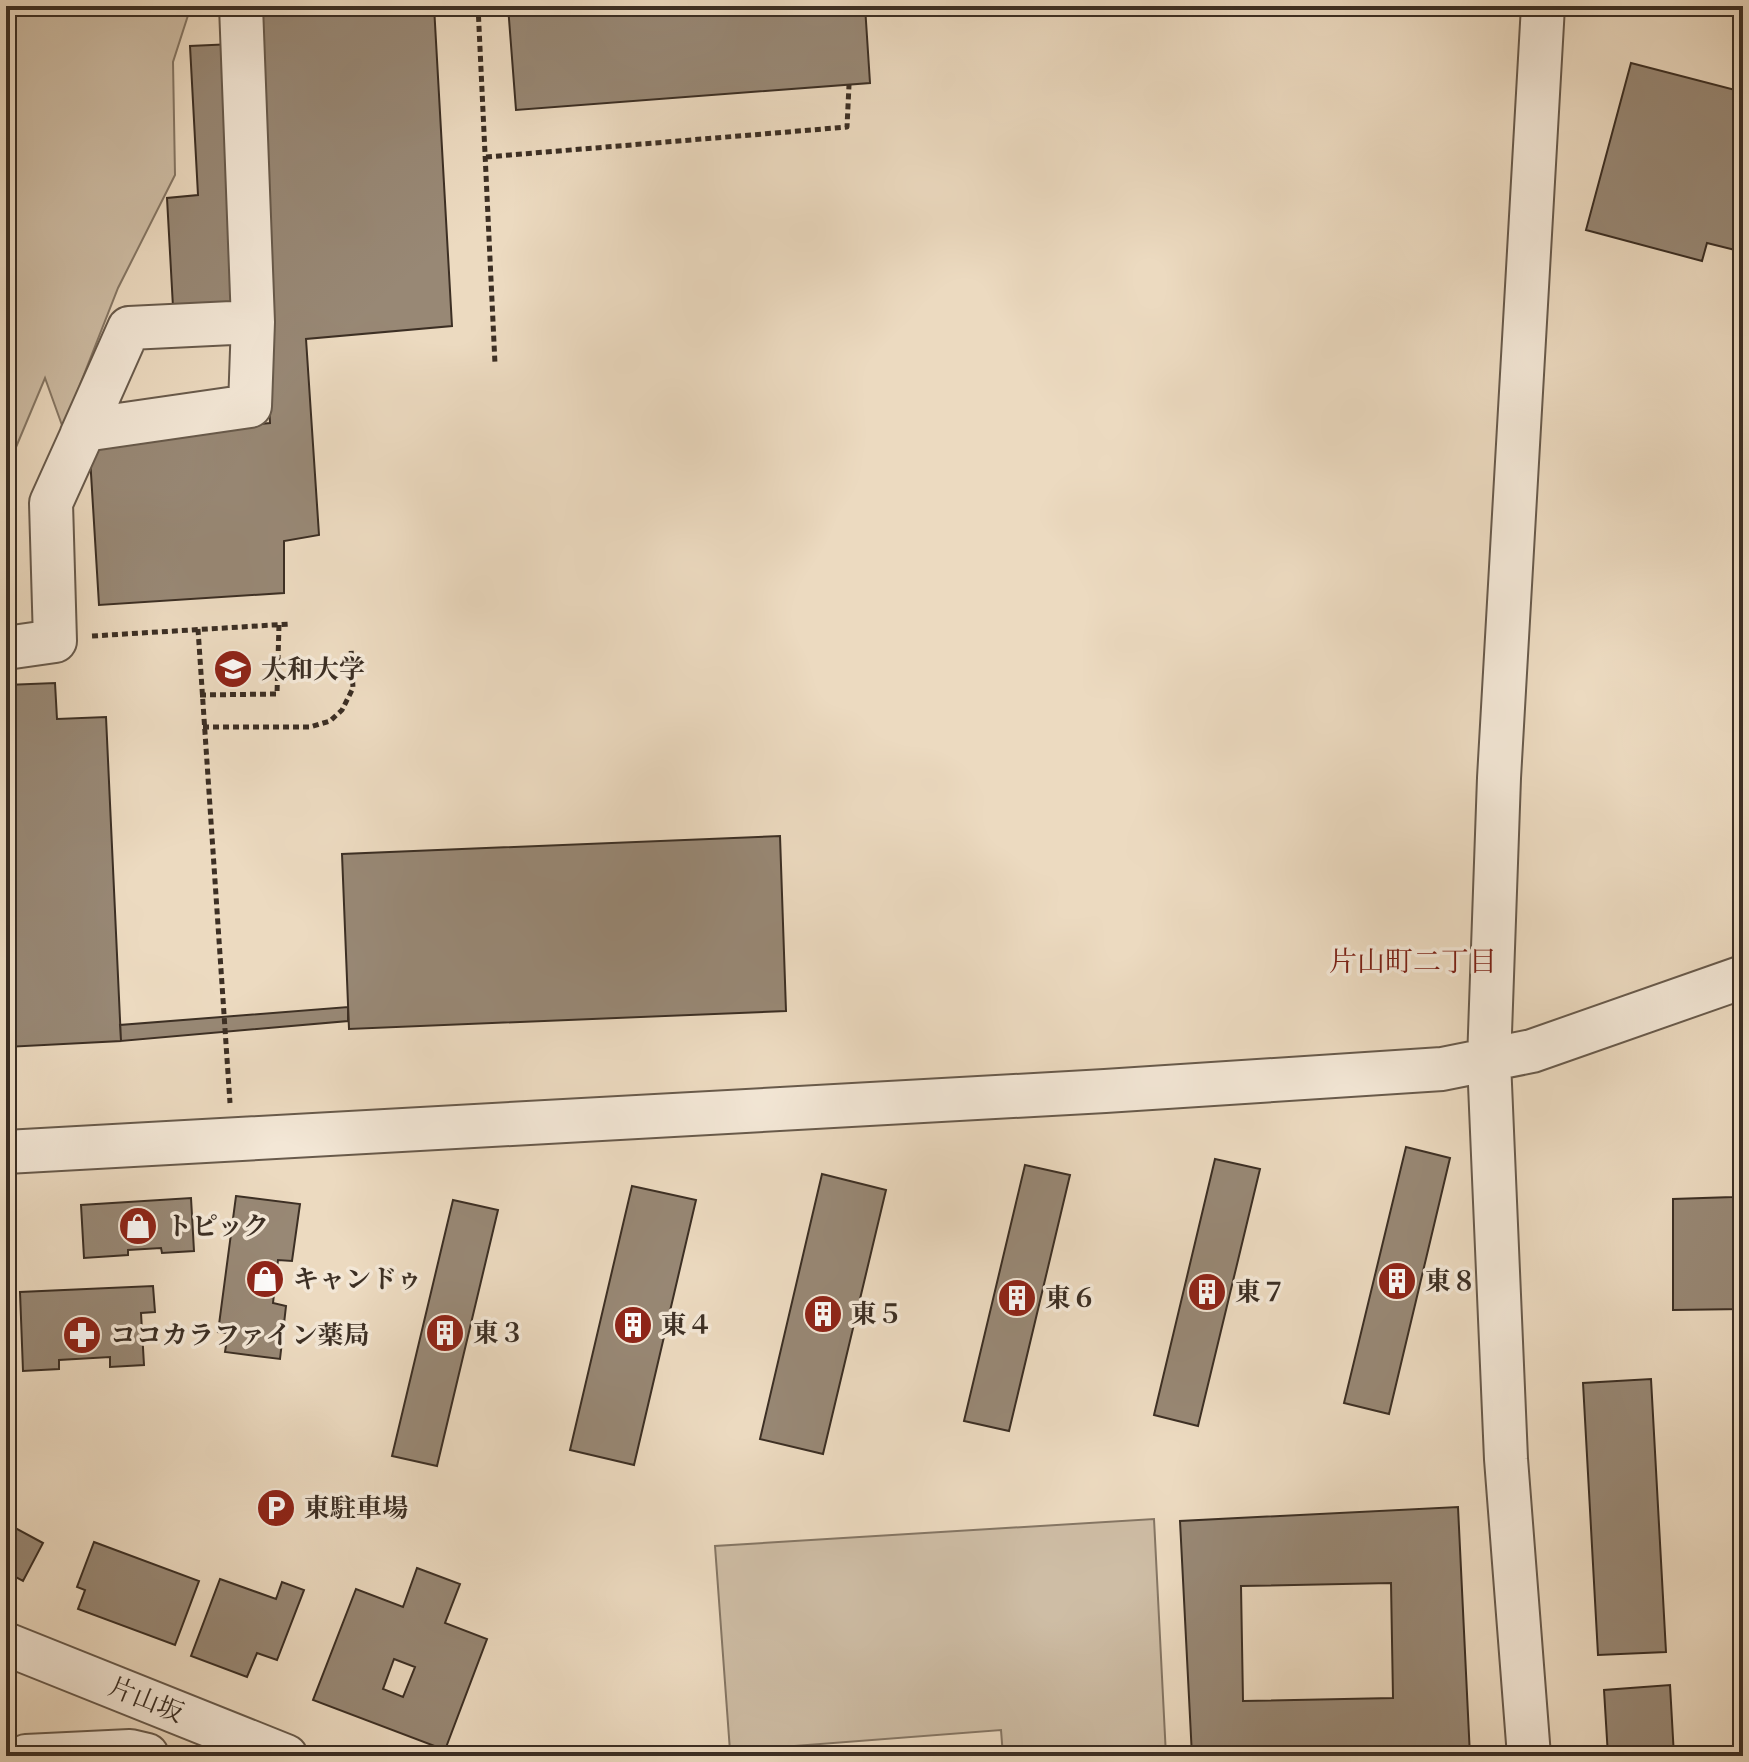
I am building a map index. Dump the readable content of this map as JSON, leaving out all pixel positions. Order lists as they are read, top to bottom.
{
  "streets": {
    "street": ["片山坂"]
  },
  "districts": ["片山町二丁目"],
  "places": {
    "school or university": ["大和大学"],
    "shop": ["トピック", "キャンドゥ"],
    "building": [
      "東８",
      "東７",
      "東６",
      "東５",
      "東４",
      "東３"
    ],
    "pharmacy": ["ココカラファイン薬局"],
    "parking": ["東駐車場"]
  }
}
